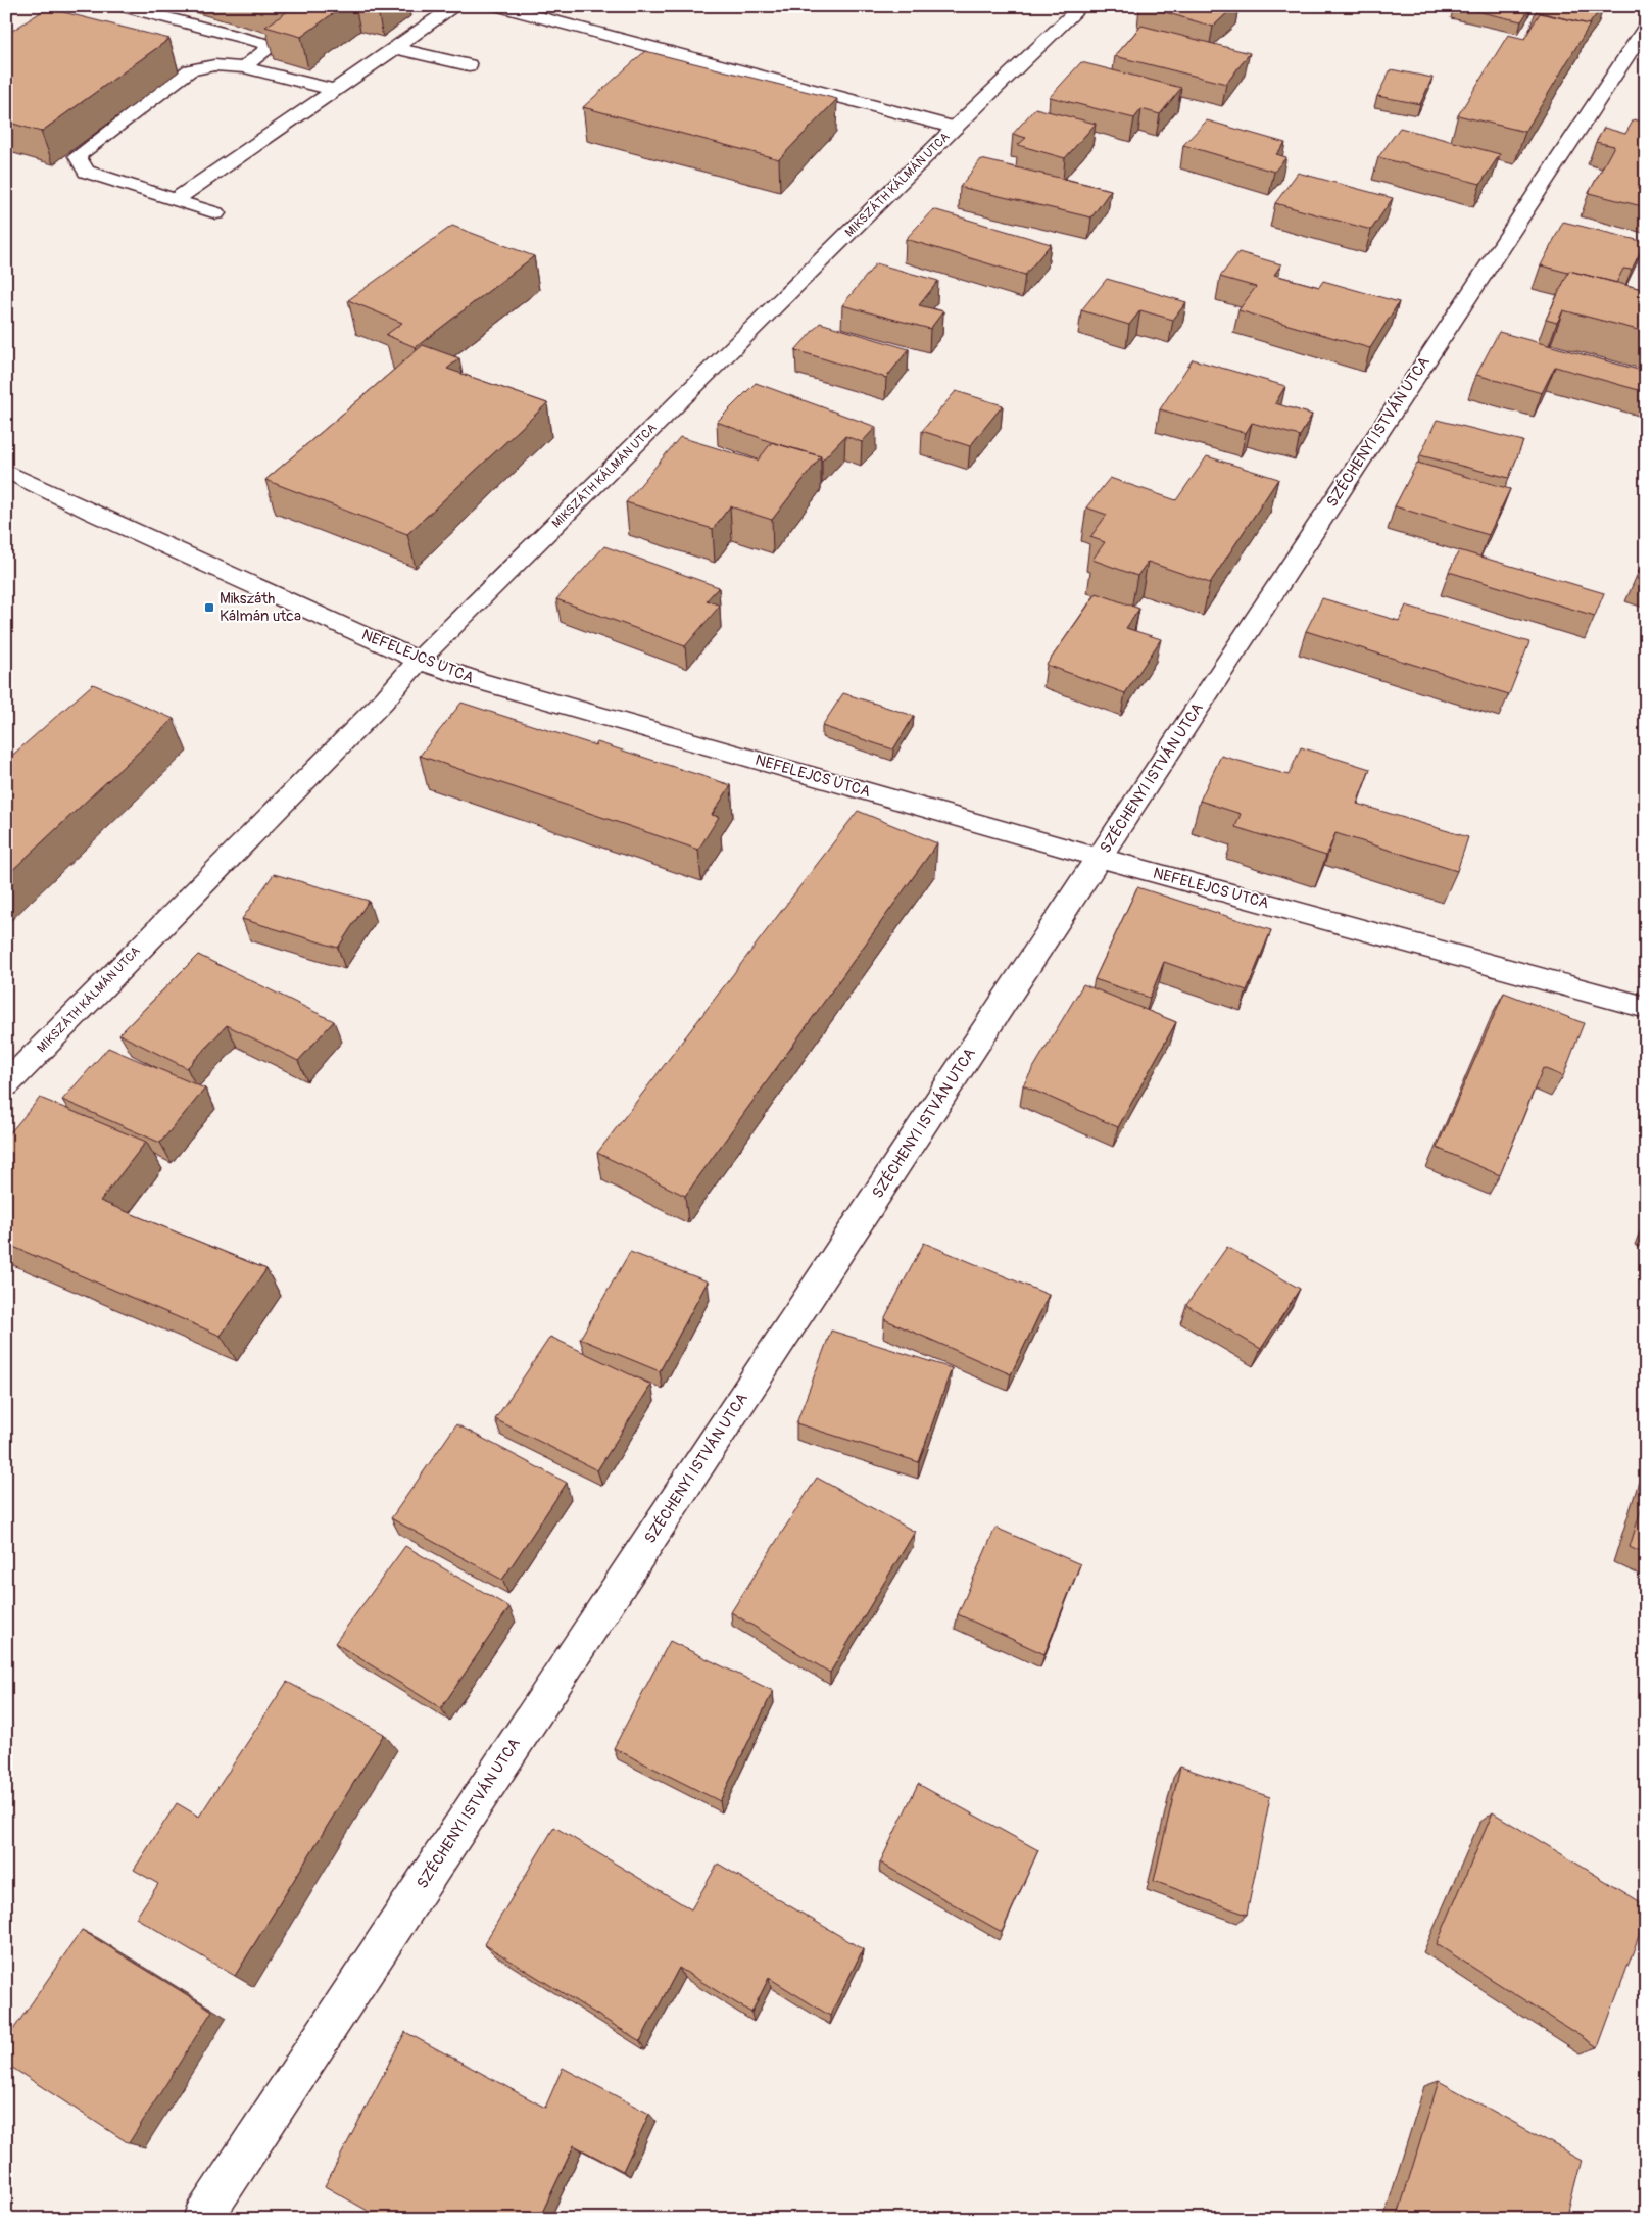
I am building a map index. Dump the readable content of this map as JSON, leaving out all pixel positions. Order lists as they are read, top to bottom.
{
  "streets": {
    "street": ["MIKSZÁTH KÁLMÁN UTCA", "SZÉCHENYI ISTVÁN UTCA", "NEFELEJCS UTCA"]
  },
  "crossings": [
    ["MIKSZÁTH KÁLMÁN UTCA", "NEFELEJCS UTCA"],
    ["SZÉCHENYI ISTVÁN UTCA", "NEFELEJCS UTCA"]
  ],
  "places": {
    "transit": ["Mikszáth Kálmán utca"]
  }
}
